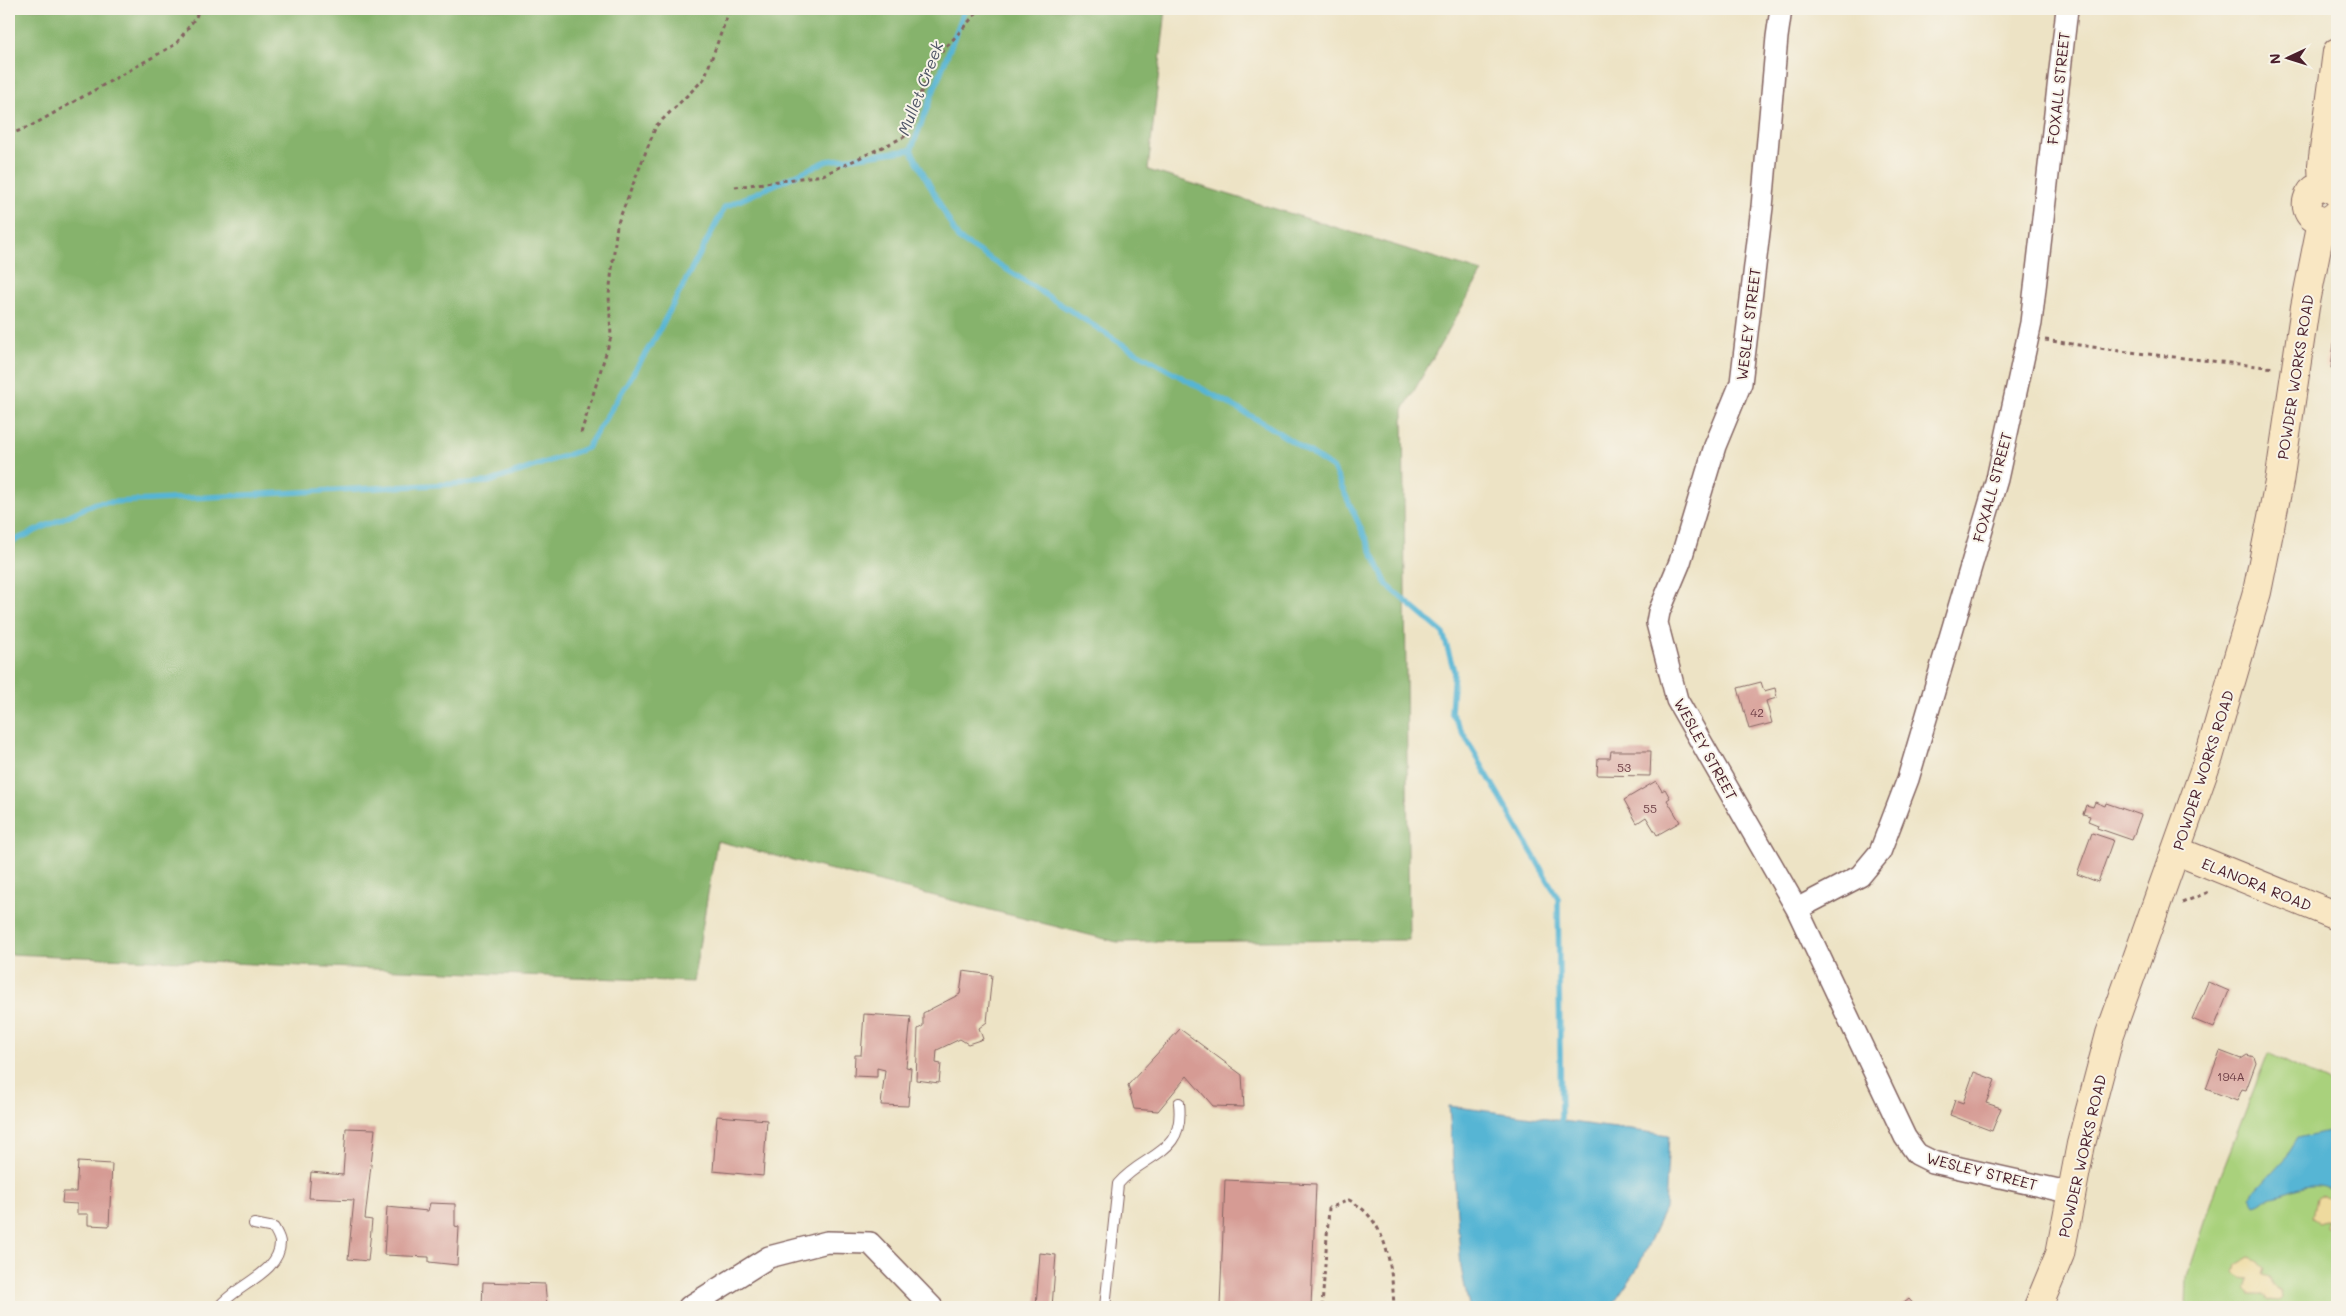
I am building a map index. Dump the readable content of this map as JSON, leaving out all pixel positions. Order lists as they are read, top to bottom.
{
  "streets": {
    "main road": ["POWDER WORKS ROAD", "ELANORA ROAD"],
    "street": ["FOXALL STREET", "WESLEY STREET"]
  },
  "crossings": [
    ["FOXALL STREET", "WESLEY STREET"],
    ["WESLEY STREET", "POWDER WORKS ROAD"],
    ["POWDER WORKS ROAD", "ELANORA ROAD"]
  ],
  "water": ["Mullet Creek"],
  "house_numbers": [
    "42",
    "53",
    "55",
    "194A"
  ],
  "north": "left"
}
